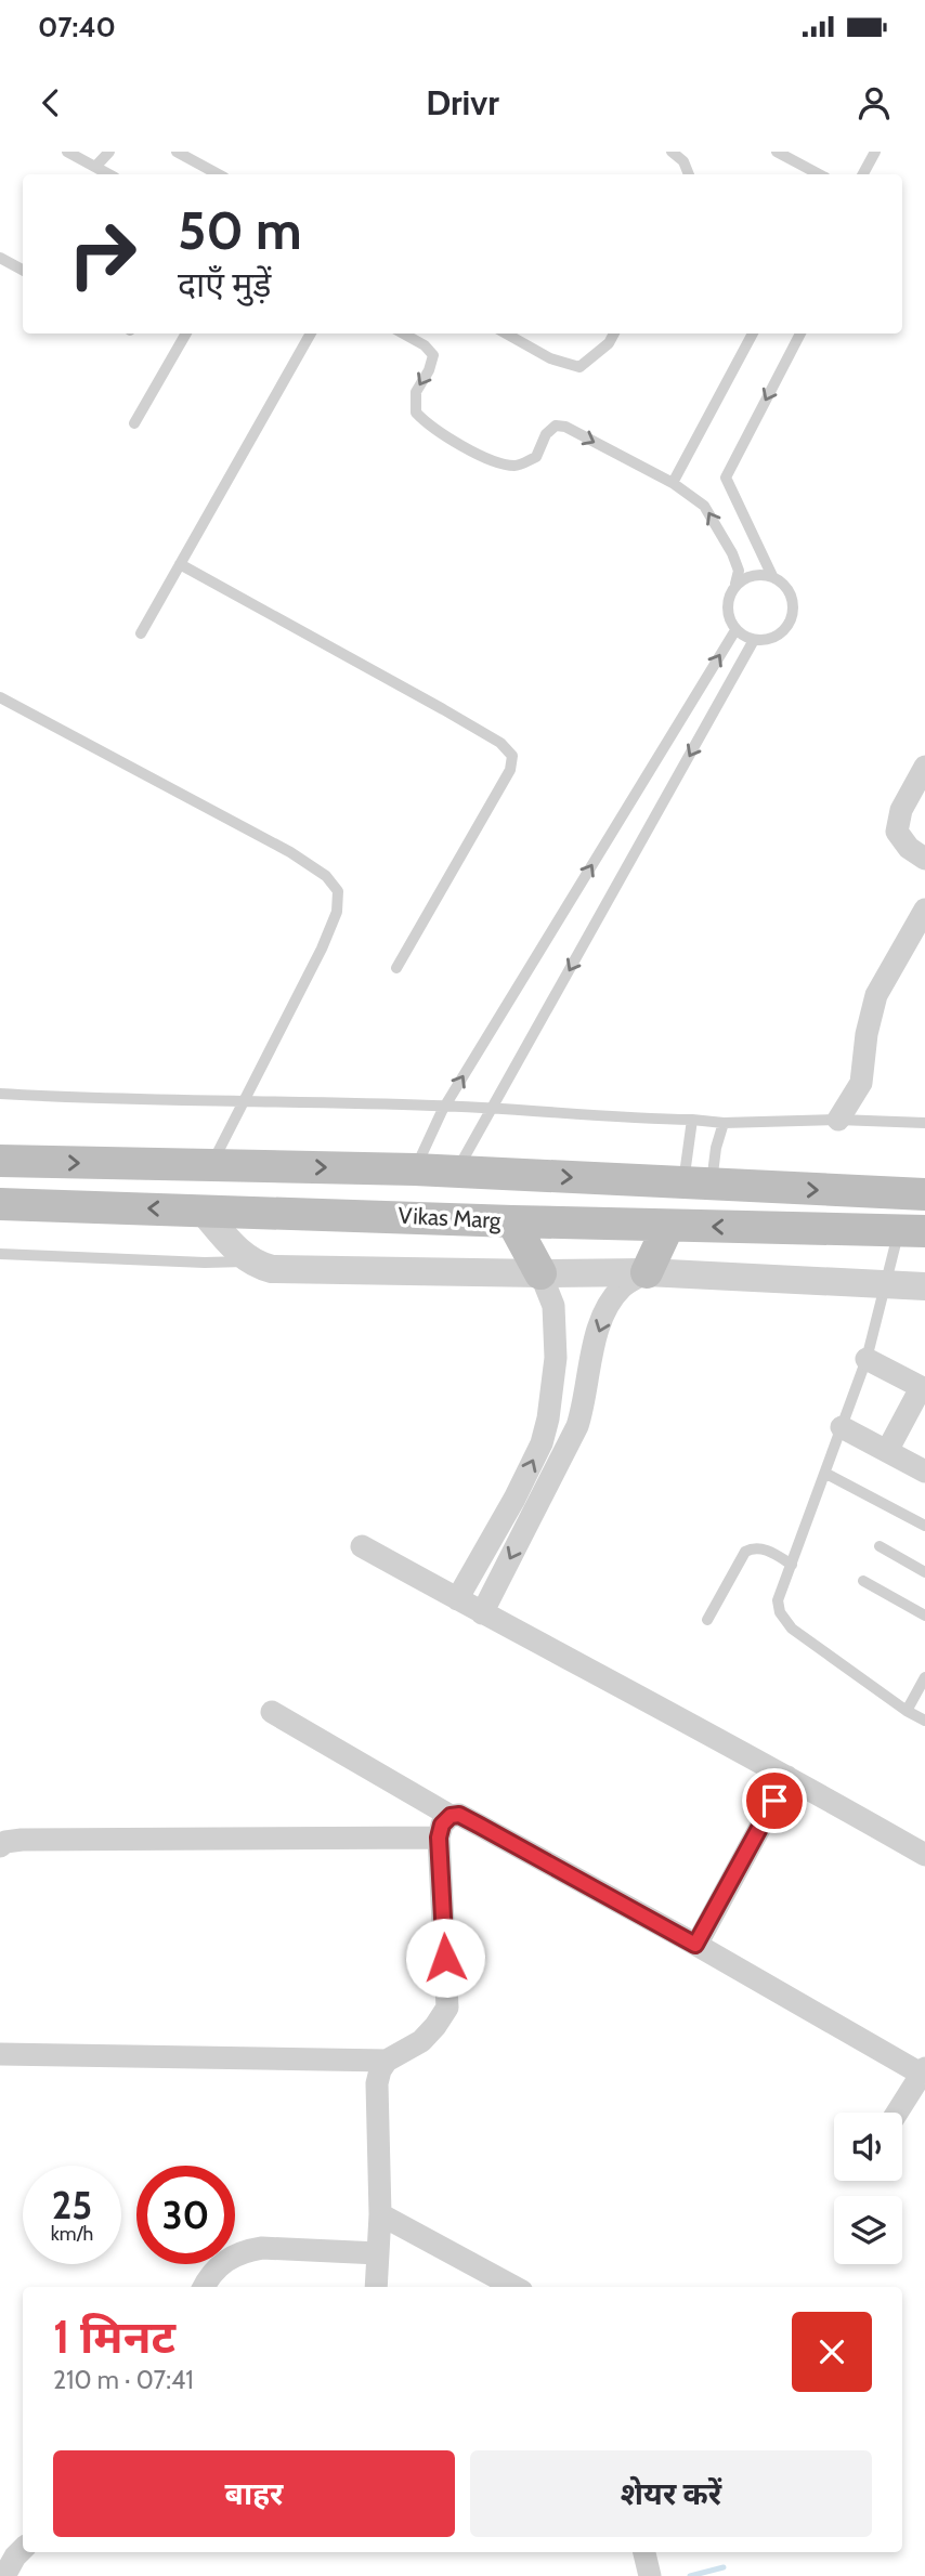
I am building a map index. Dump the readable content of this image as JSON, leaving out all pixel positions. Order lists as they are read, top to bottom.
{
  "streets": {
    "main road": ["Vikas Marg"]
  },
  "page": {
    "status": "07:40",
    "header": "Drivr",
    "turn": ["50 m", "दाएँ मुड़ें"],
    "speed": "25 km/h",
    "limit": "30",
    "heading": ["1 मिनट", "210 m · 07:41"],
    "buttons": ["बाहर", "शेयर करें"]
  }
}
